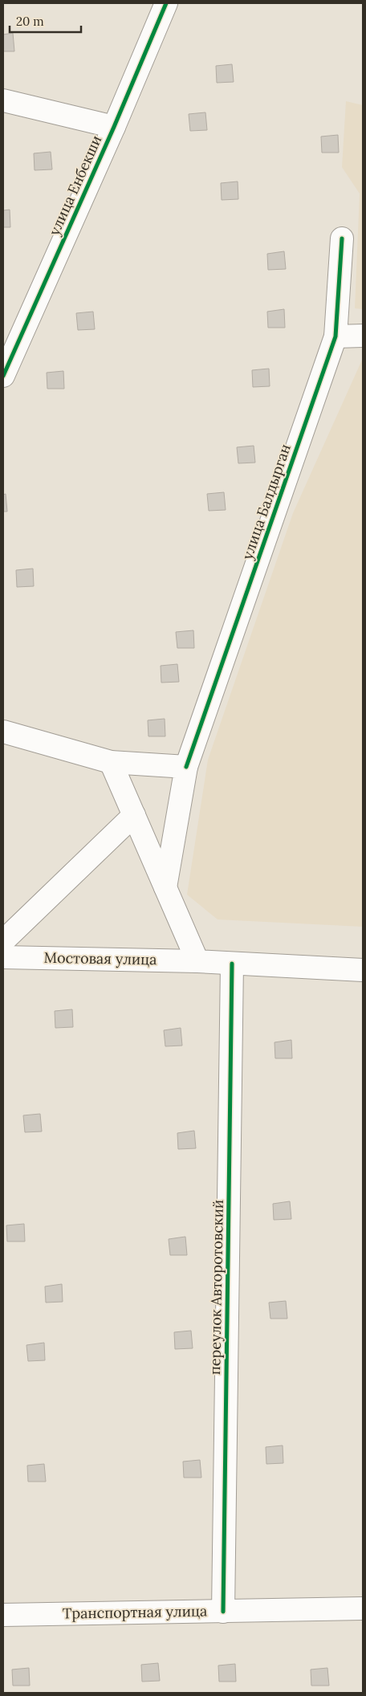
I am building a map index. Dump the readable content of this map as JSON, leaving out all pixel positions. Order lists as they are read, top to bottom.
{
  "streets": {
    "street": [
      "улица Енбекши",
      "улица Балдырган",
      "Мостовая улица",
      "переулок Авторотовский",
      "Транспортная улица"
    ]
  },
  "crossings": [
    ["Мостовая улица", "переулок Авторотовский"],
    ["переулок Авторотовский", "Транспортная улица"]
  ],
  "scale_bar": "20 m"
}
